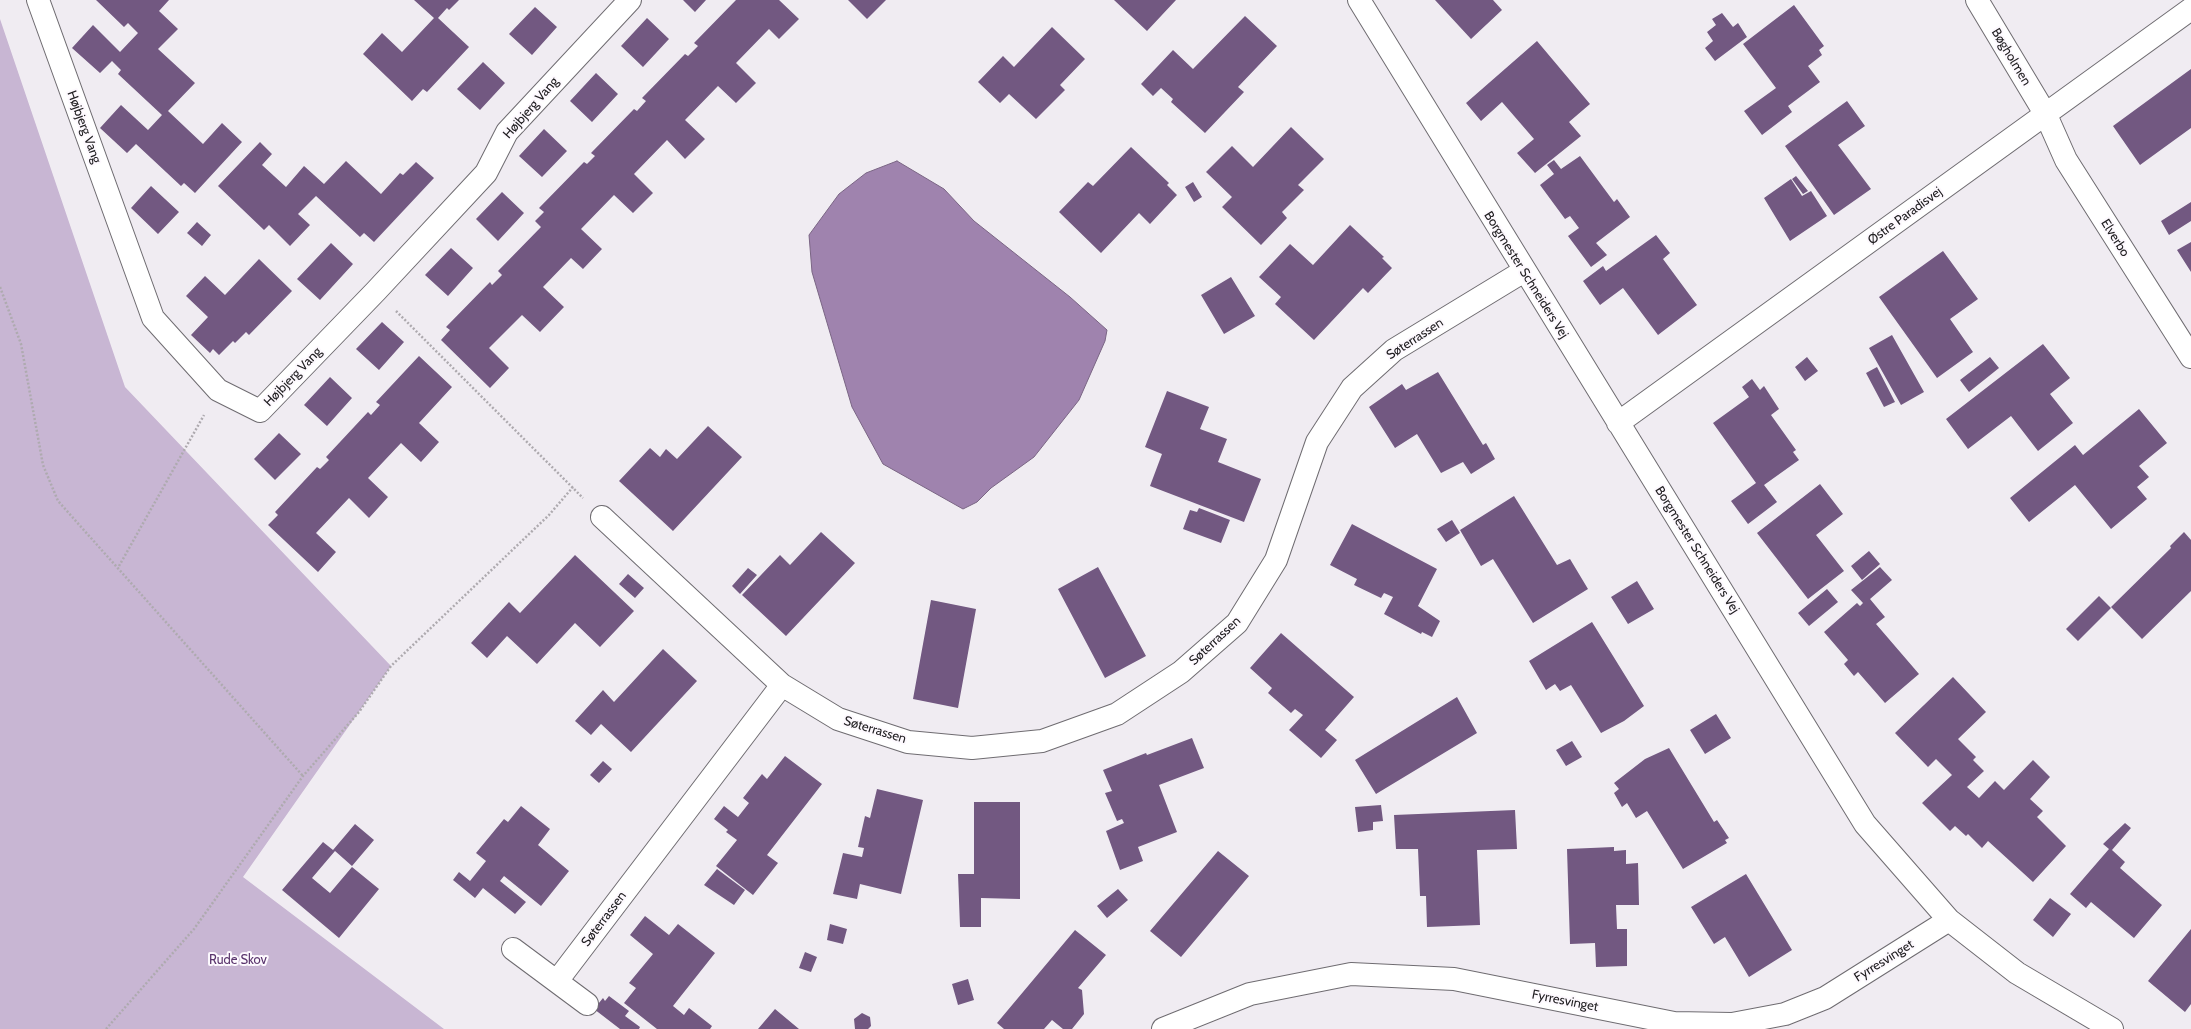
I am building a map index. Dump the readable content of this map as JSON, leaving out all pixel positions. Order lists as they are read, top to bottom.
{
  "streets": {
    "street": [
      "Bøgholmen",
      "Højbjerg Vang",
      "Østre Paradisvej",
      "Elverbo",
      "Borgmester Schneiders Vej",
      "Søterrassen",
      "Fyrresvinget"
    ]
  },
  "crossings": [
    ["Bøgholmen", "Østre Paradisvej"],
    ["Bøgholmen", "Elverbo"],
    ["Østre Paradisvej", "Elverbo"],
    ["Østre Paradisvej", "Borgmester Schneiders Vej"],
    ["Borgmester Schneiders Vej", "Søterrassen"],
    ["Borgmester Schneiders Vej", "Fyrresvinget"]
  ],
  "parks": ["Rude Skov"]
}
